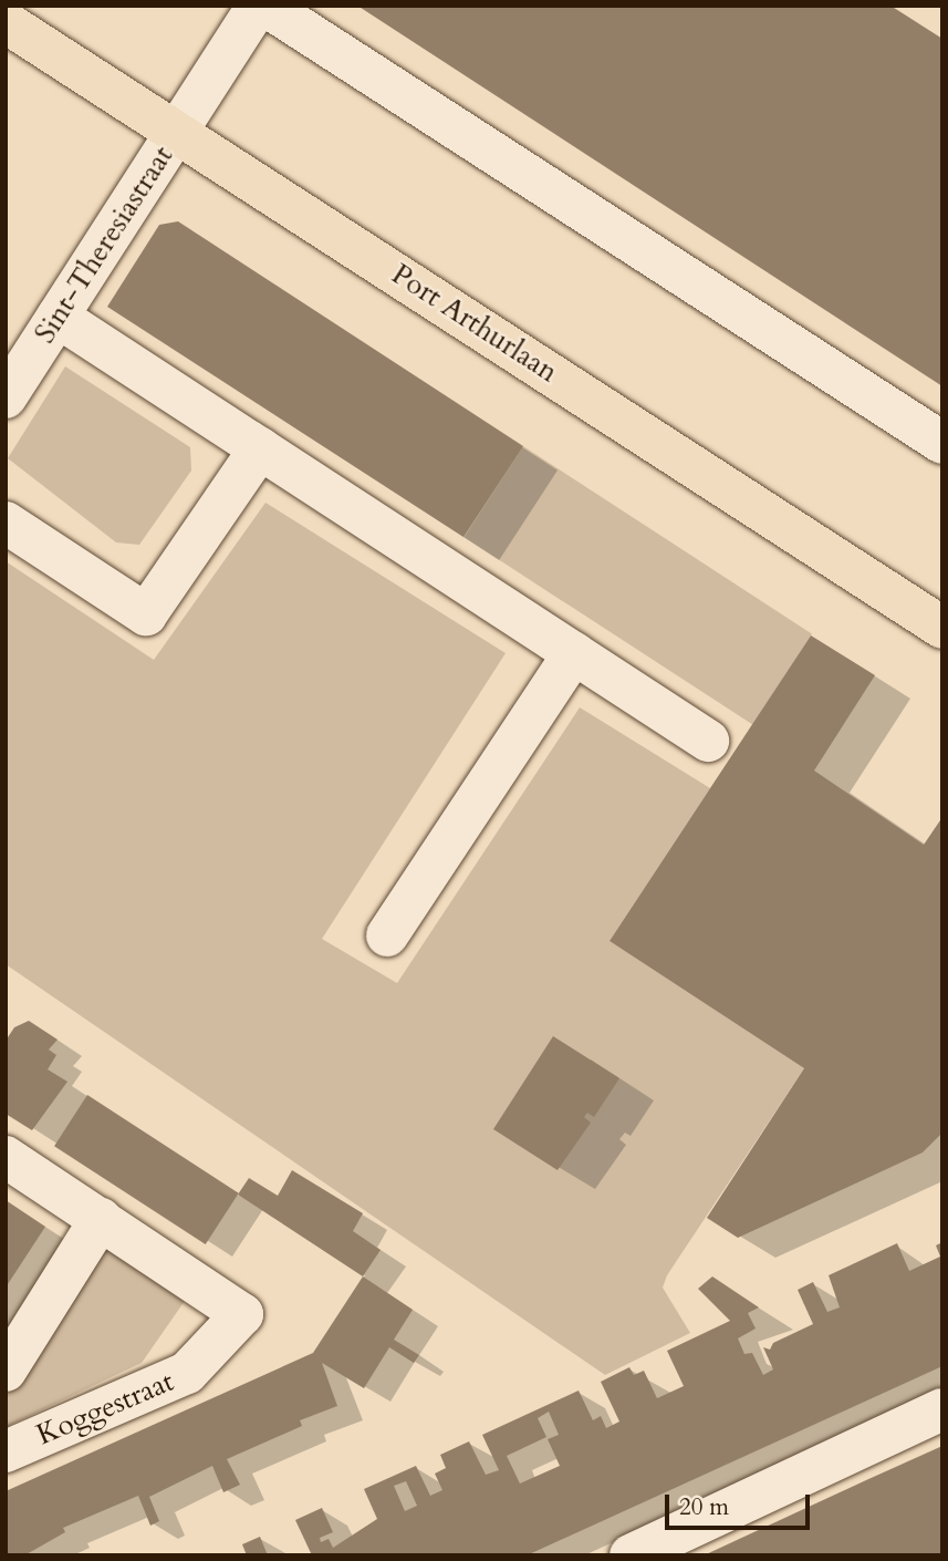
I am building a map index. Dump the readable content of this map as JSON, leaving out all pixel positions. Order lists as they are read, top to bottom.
{
  "streets": {
    "main road": ["Port Arthurlaan"],
    "street": ["Sint-Theresiastraat", "Koggestraat"]
  },
  "crossings": [
    ["Sint-Theresiastraat", "Port Arthurlaan"]
  ],
  "scale_bar": "20 m"
}
